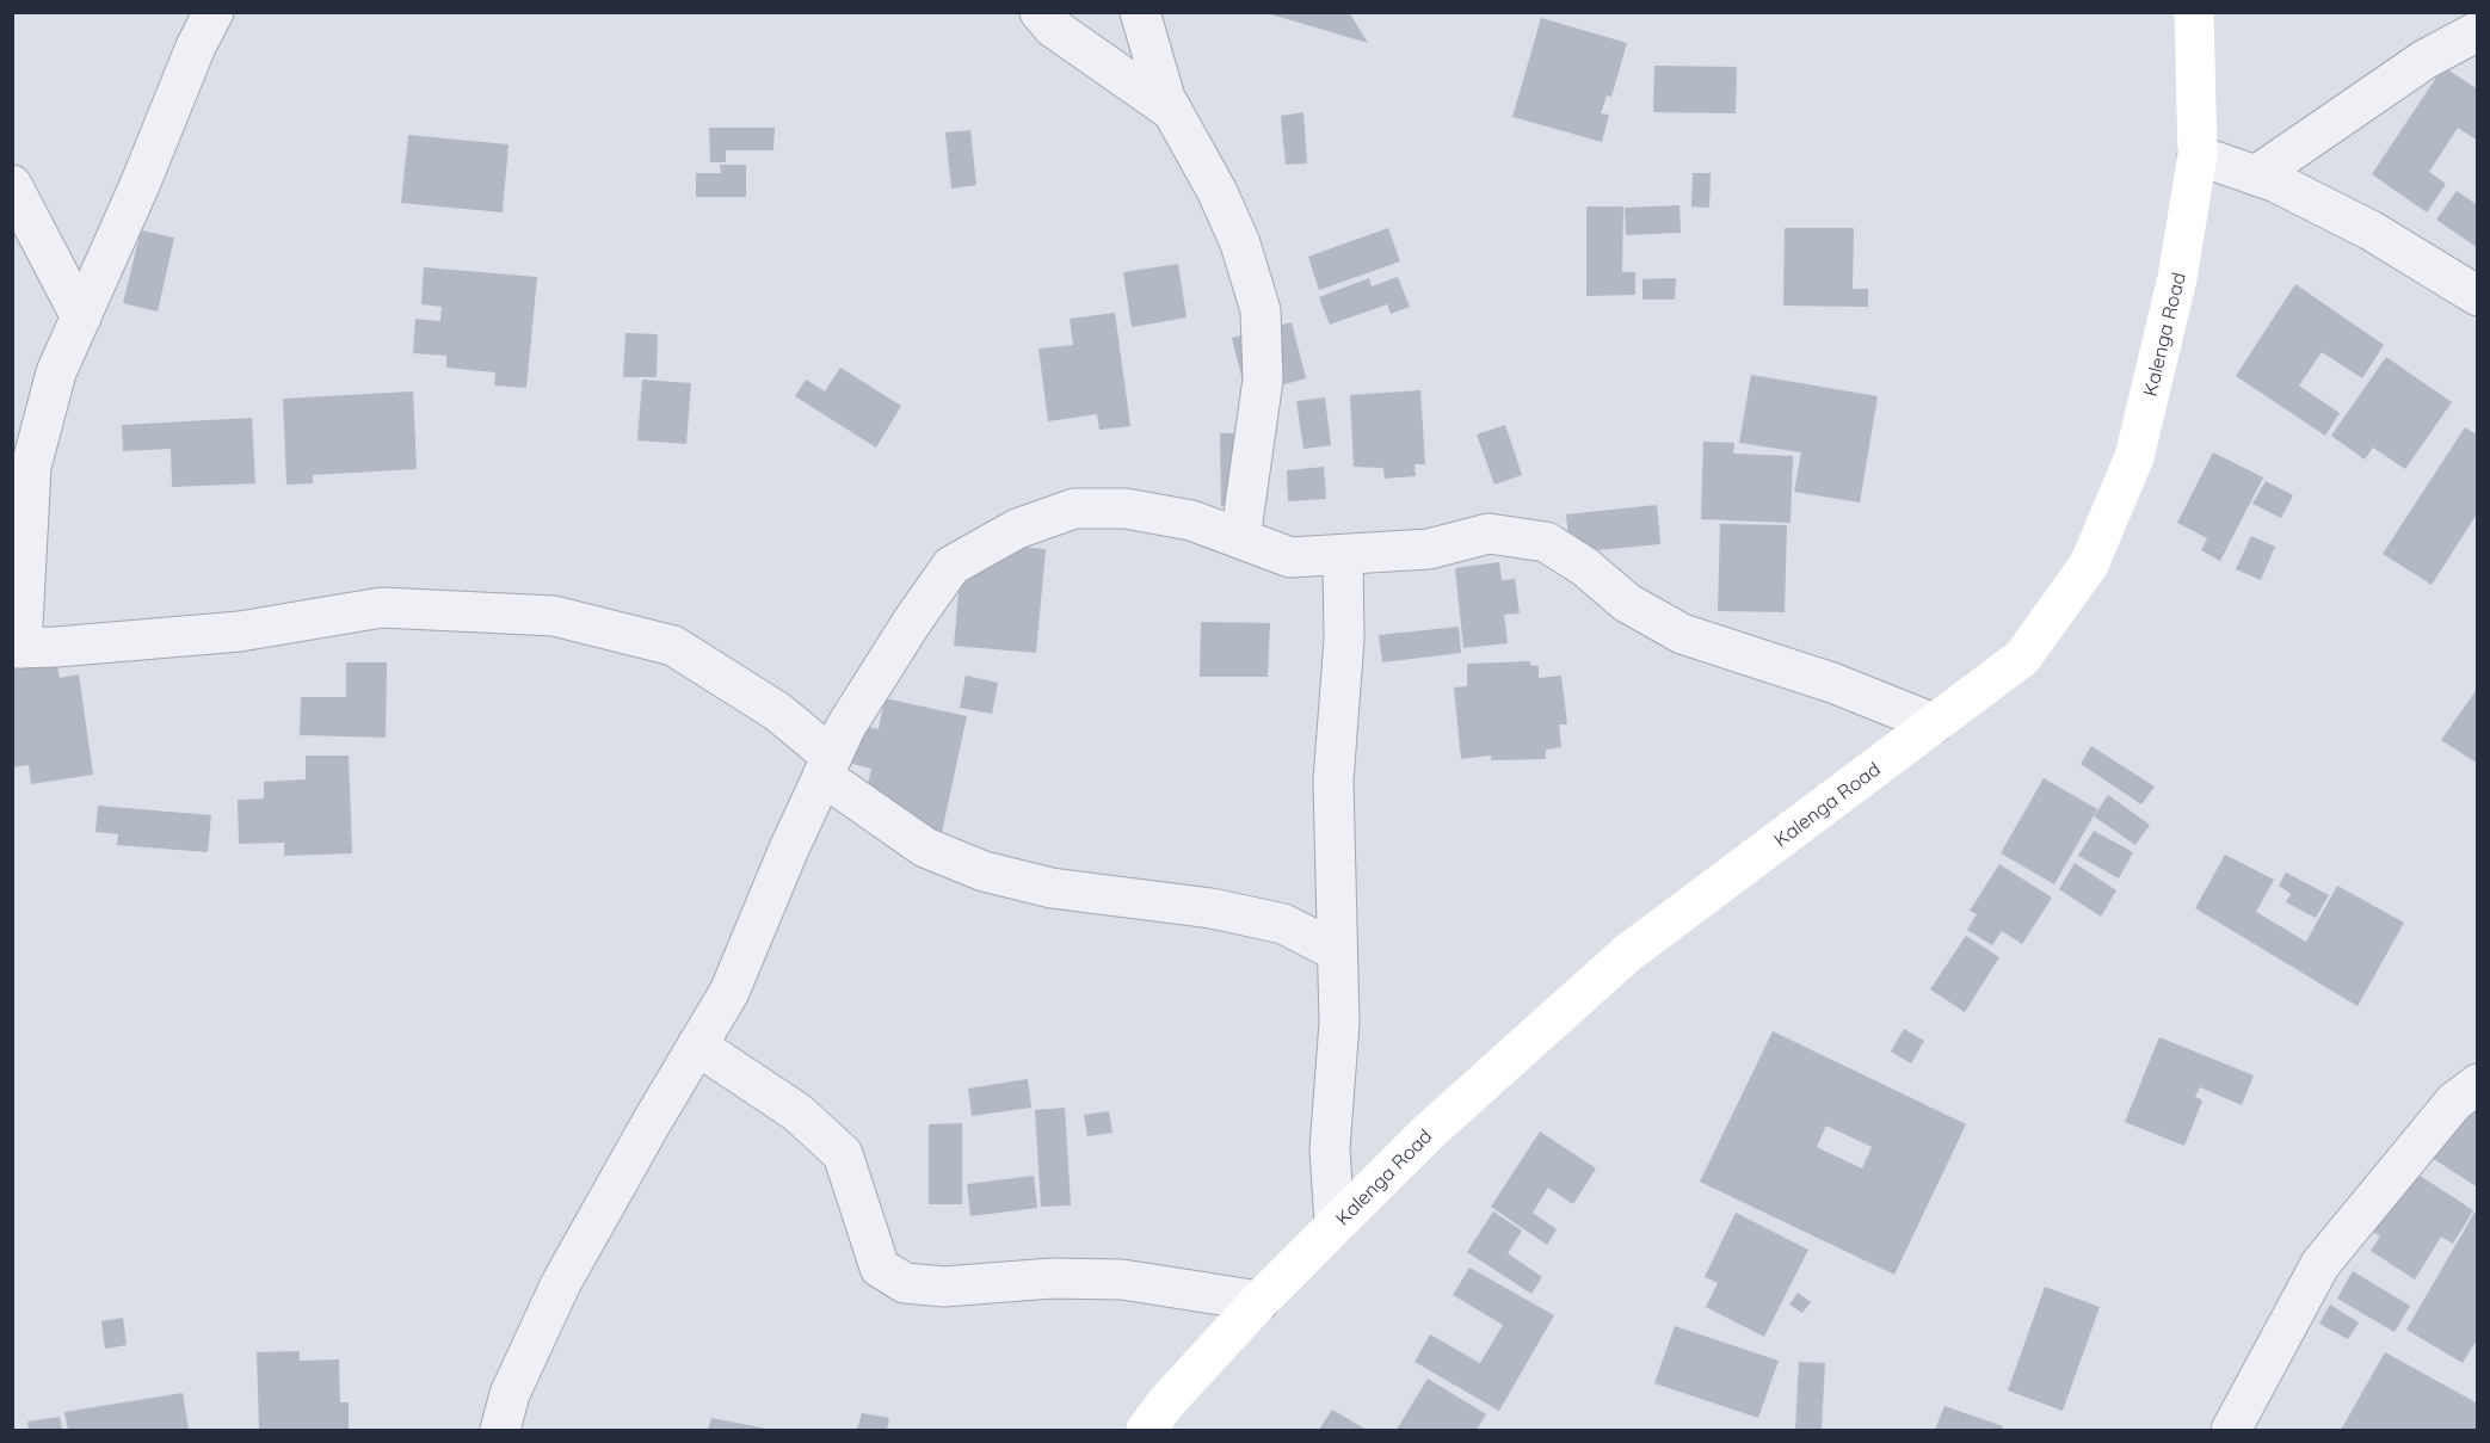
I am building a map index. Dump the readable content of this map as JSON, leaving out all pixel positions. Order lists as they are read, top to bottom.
{
  "streets": {
    "main road": ["Kalenga Road"]
  }
}
